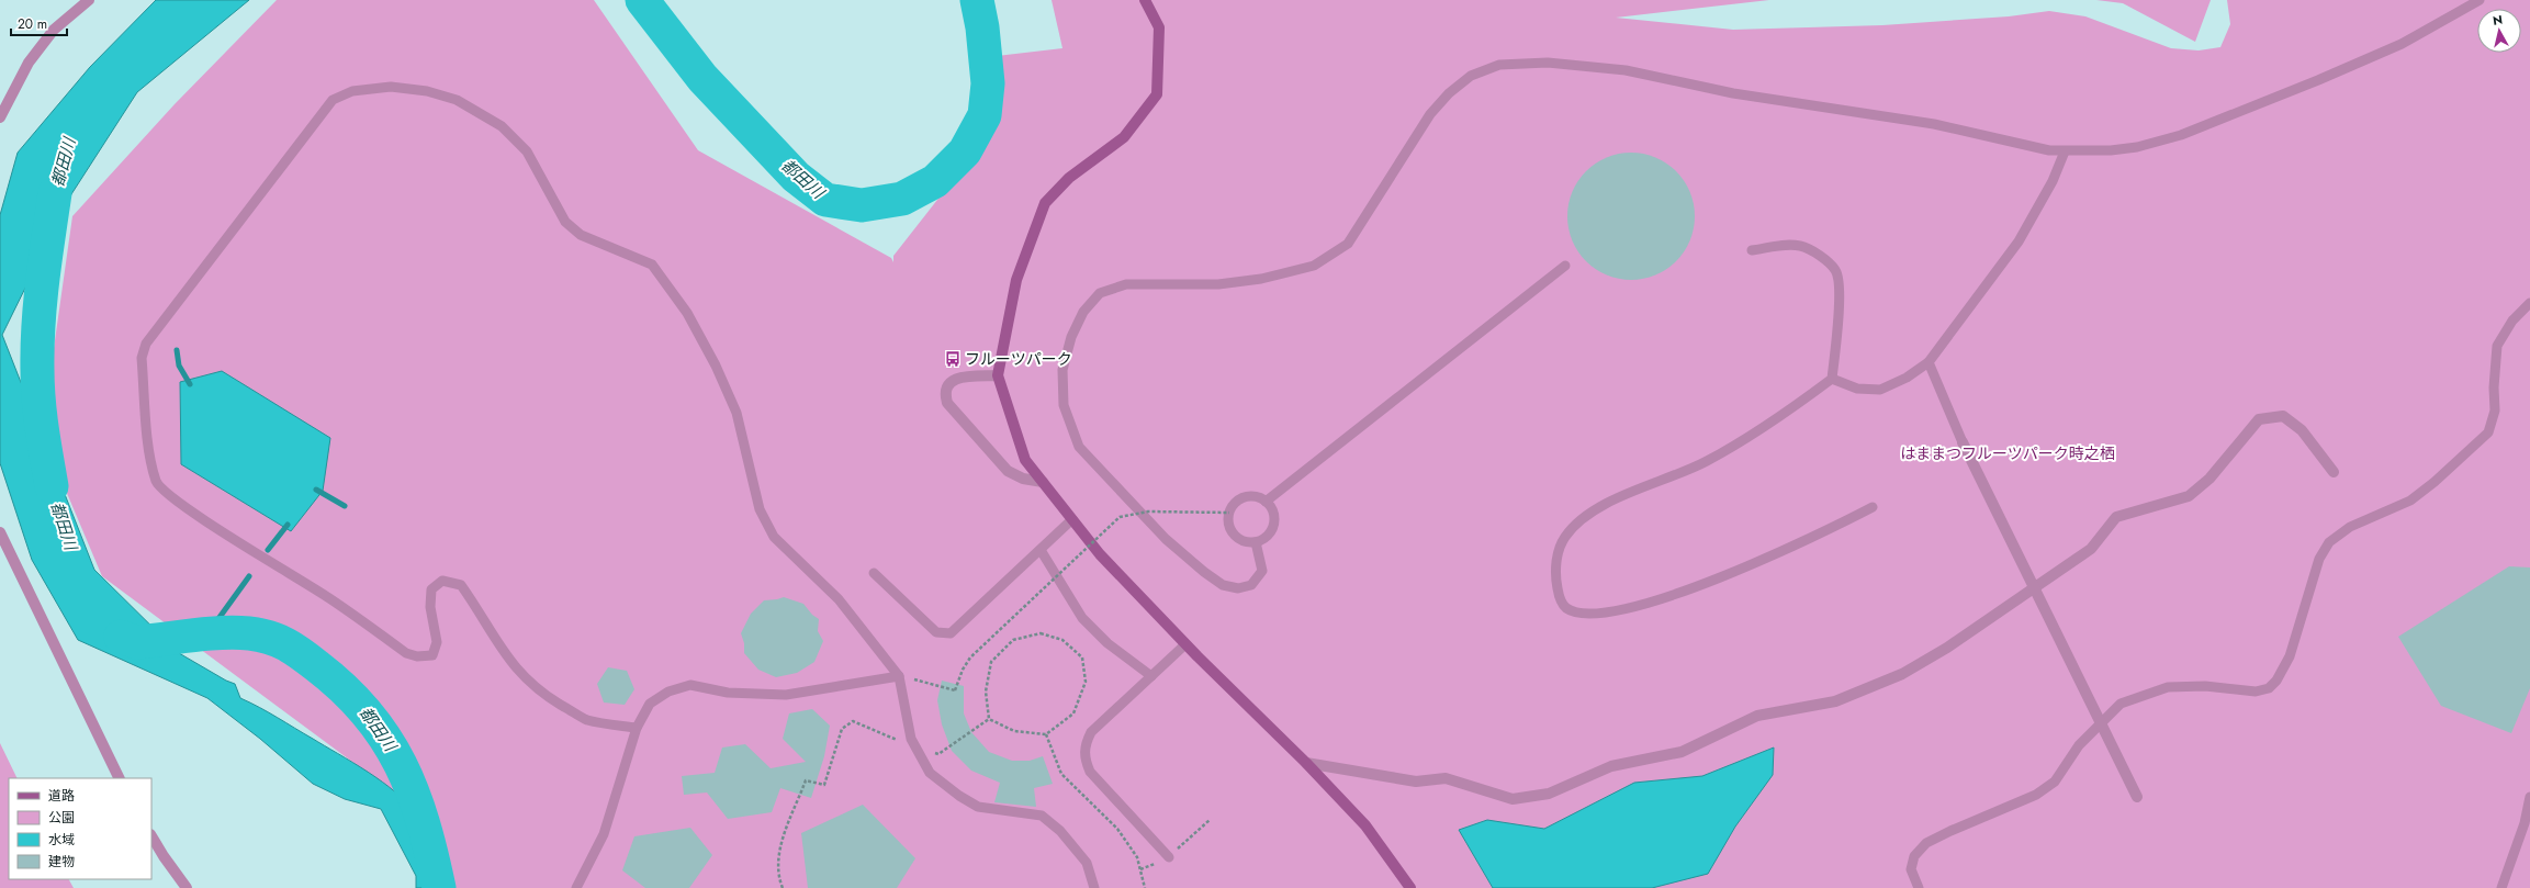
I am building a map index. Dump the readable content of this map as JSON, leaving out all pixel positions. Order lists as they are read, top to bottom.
{
  "water": ["都田川"],
  "parks": ["はままつフルーツパーク時之栖"],
  "places": {
    "bus stop": ["フルーツパーク"]
  },
  "legend": [
    "道路",
    "公園",
    "水域",
    "建物"
  ],
  "scale_bar": "20 m",
  "north": "top"
}
